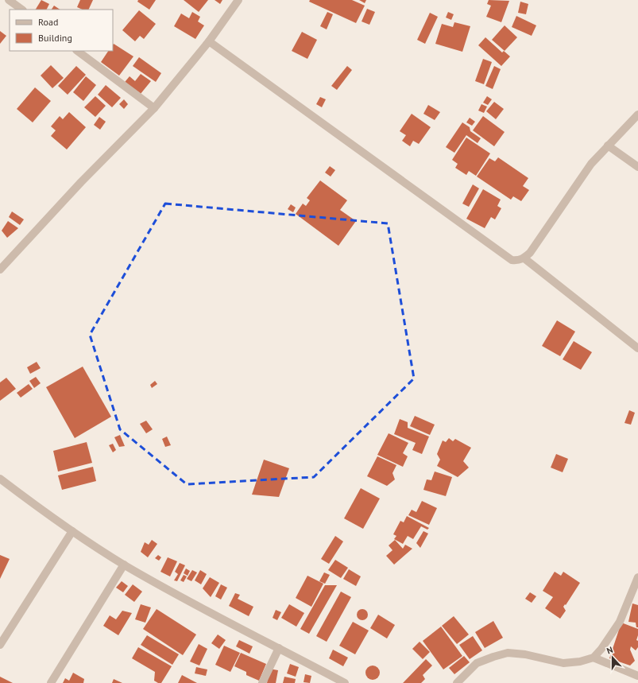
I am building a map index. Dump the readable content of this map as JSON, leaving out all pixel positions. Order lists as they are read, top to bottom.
{
  "legend": ["Road", "Building"],
  "north": "top"
}
